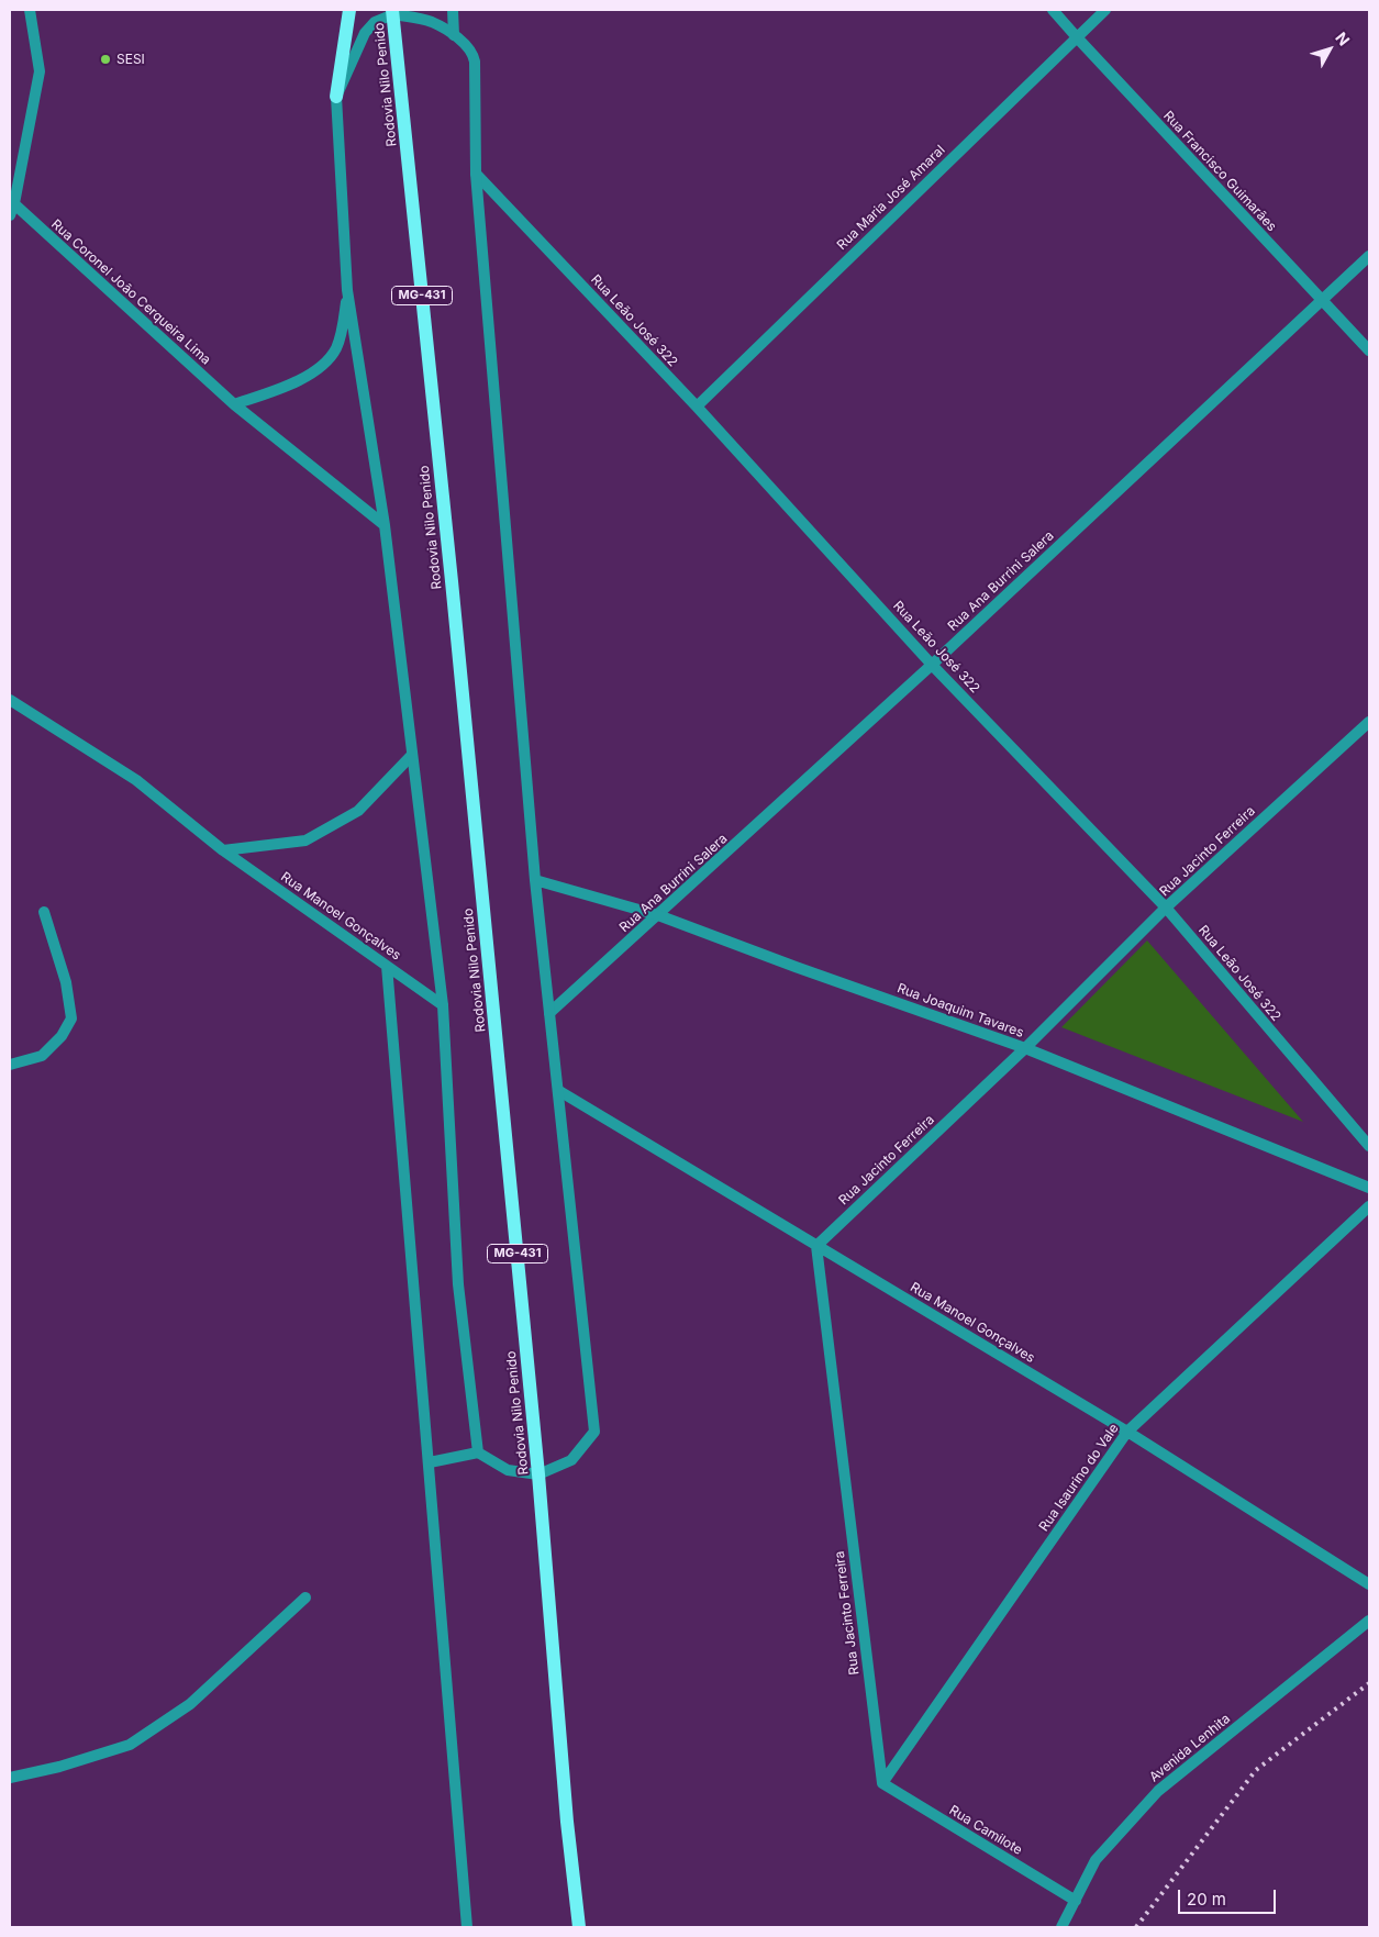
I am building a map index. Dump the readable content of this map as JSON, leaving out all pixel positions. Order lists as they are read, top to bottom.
{
  "streets": {
    "main road": ["Rodovia Nilo Penido", "MG-431"],
    "street": [
      "Rua Francisco Guimarães",
      "Rua Maria José Amaral",
      "Rua Coronel João Cerqueira Lima",
      "Rua Leão José 322",
      "Rua Ana Burrini Salera",
      "Rua Jacinto Ferreira",
      "Rua Manoel Gonçalves",
      "Rua Joaquim Tavares",
      "Rua Isaurino do Vale",
      "Avenida Lenhita",
      "Rua Camilote"
    ]
  },
  "crossings": [
    ["Rua Francisco Guimarães", "Rua Maria José Amaral"],
    ["Rua Francisco Guimarães", "Rua Ana Burrini Salera"],
    ["Rua Maria José Amaral", "Rua Leão José 322"],
    ["Rua Leão José 322", "Rua Ana Burrini Salera"],
    ["Rua Leão José 322", "Rua Jacinto Ferreira"],
    ["Rua Ana Burrini Salera", "Rua Joaquim Tavares"],
    ["Rua Jacinto Ferreira", "Rua Manoel Gonçalves"],
    ["Rua Jacinto Ferreira", "Rua Joaquim Tavares"],
    ["Rua Jacinto Ferreira", "Rua Isaurino do Vale"],
    ["Rua Jacinto Ferreira", "Rua Camilote"],
    ["Rua Manoel Gonçalves", "Rua Isaurino do Vale"],
    ["Rua Isaurino do Vale", "Rua Camilote"],
    ["Avenida Lenhita", "Rua Camilote"]
  ],
  "places": ["SESI"],
  "scale_bar": "20 m",
  "north": "top right"
}
